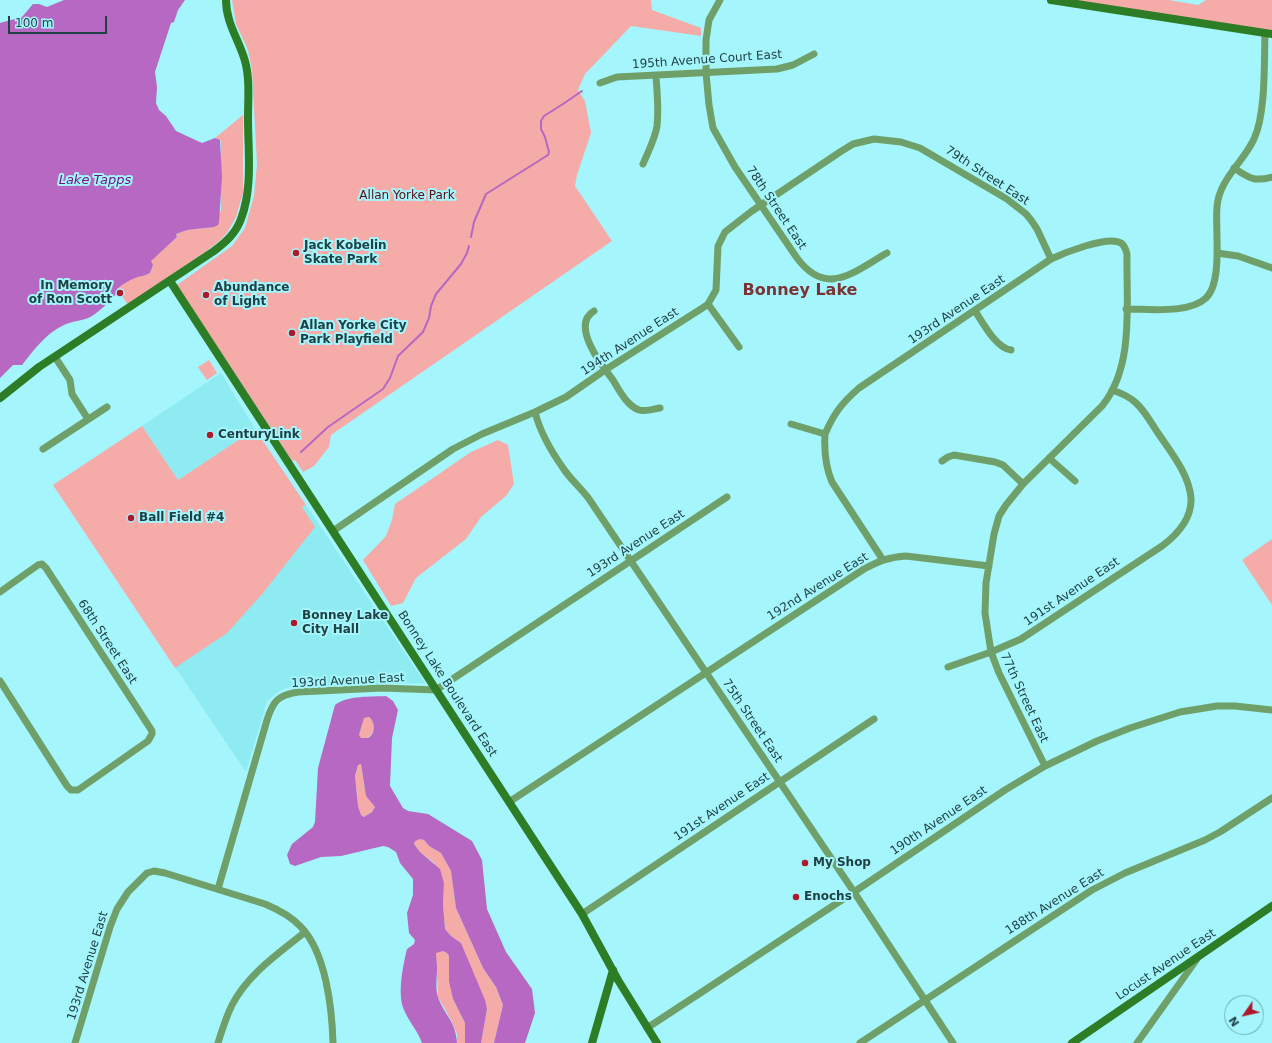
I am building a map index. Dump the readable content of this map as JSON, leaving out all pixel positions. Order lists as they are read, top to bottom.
{
  "streets": {
    "street": [
      "195th Avenue Court East",
      "79th Street East",
      "78th Street East",
      "193rd Avenue East",
      "194th Avenue East",
      "192nd Avenue East",
      "191st Avenue East",
      "68th Street East",
      "Bonney Lake Boulevard East",
      "77th Street East",
      "75th Street East",
      "190th Avenue East",
      "188th Avenue East",
      "Locust Avenue East"
    ]
  },
  "crossings": [
    ["195th Avenue Court East", "78th Street East"],
    ["79th Street East", "78th Street East"],
    ["79th Street East", "193rd Avenue East"],
    ["193rd Avenue East", "Bonney Lake Boulevard East"],
    ["193rd Avenue East", "75th Street East"],
    ["194th Avenue East", "Bonney Lake Boulevard East"],
    ["194th Avenue East", "75th Street East"],
    ["192nd Avenue East", "Bonney Lake Boulevard East"],
    ["192nd Avenue East", "77th Street East"],
    ["192nd Avenue East", "75th Street East"],
    ["191st Avenue East", "Bonney Lake Boulevard East"],
    ["191st Avenue East", "77th Street East"],
    ["191st Avenue East", "75th Street East"],
    ["Bonney Lake Boulevard East", "190th Avenue East"],
    ["77th Street East", "190th Avenue East"],
    ["75th Street East", "190th Avenue East"],
    ["75th Street East", "188th Avenue East"]
  ],
  "districts": ["Bonney Lake"],
  "water": ["Lake Tapps"],
  "parks": ["Allan Yorke Park"],
  "places": [
    "Jack Kobelin Skate Park",
    "In Memory of Ron Scott",
    "Abundance of Light",
    "Allan Yorke City Park Playfield",
    "CenturyLink",
    "Ball Field #4",
    "Bonney Lake City Hall",
    "My Shop",
    "Enochs"
  ],
  "scale_bar": "100 m",
  "north": "bottom left"
}
